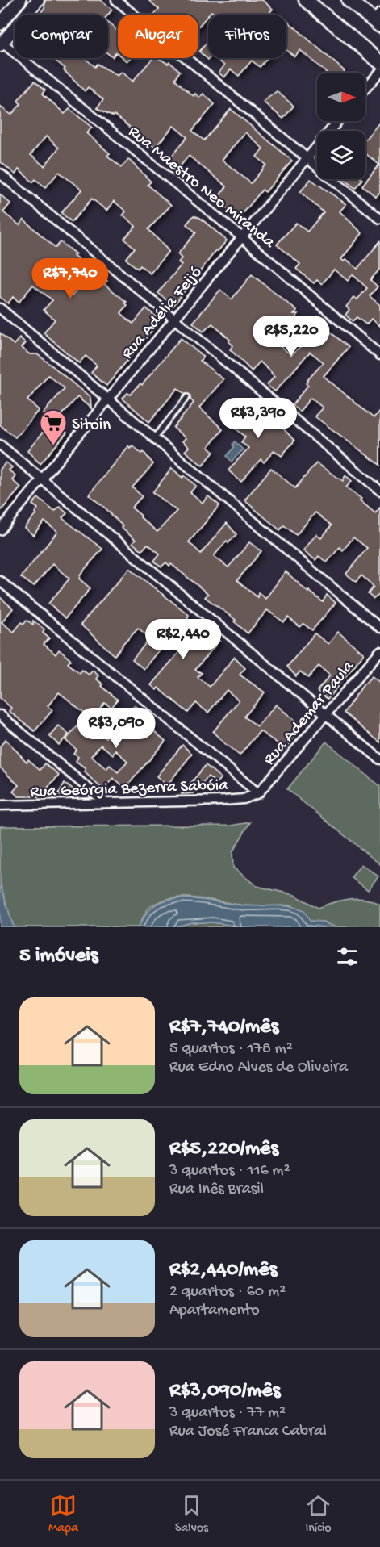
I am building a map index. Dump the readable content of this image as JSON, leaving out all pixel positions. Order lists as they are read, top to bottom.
{
  "streets": {
    "street": [
      "Rua Maestro Neo Miranda",
      "Rua Adélia Feijó",
      "Rua Ademar Paula",
      "Rua Geórgia Bezerra Sabóia"
    ]
  },
  "crossings": [
    ["Rua Maestro Neo Miranda", "Rua Adélia Feijó"],
    ["Rua Ademar Paula", "Rua Geórgia Bezerra Sabóia"]
  ],
  "places": {
    "supermarket": ["Sitoin"]
  },
  "north": "right",
  "page": {
    "chip": ["Comprar", "Alugar", "Filtros"],
    "price": [
      "R$7,740",
      "R$5,220",
      "R$3,390",
      "R$2,440",
      "R$3,090"
    ],
    "heading": "5 imóveis",
    "list": [
      {
        "name": "R$7,740/mês",
        "note": "5 quartos · 178 m² · Rua Edno Alves de Oliveira"
      },
      {
        "name": "R$5,220/mês",
        "note": "3 quartos · 116 m² · Rua Inês Brasil"
      },
      {
        "name": "R$2,440/mês",
        "note": "2 quartos · 60 m² · Apartamento"
      },
      {
        "name": "R$3,090/mês",
        "note": "3 quartos · 77 m² · Rua José Franca Cabral"
      }
    ],
    "tabs": ["Mapa", "Salvos", "Início"]
  }
}
